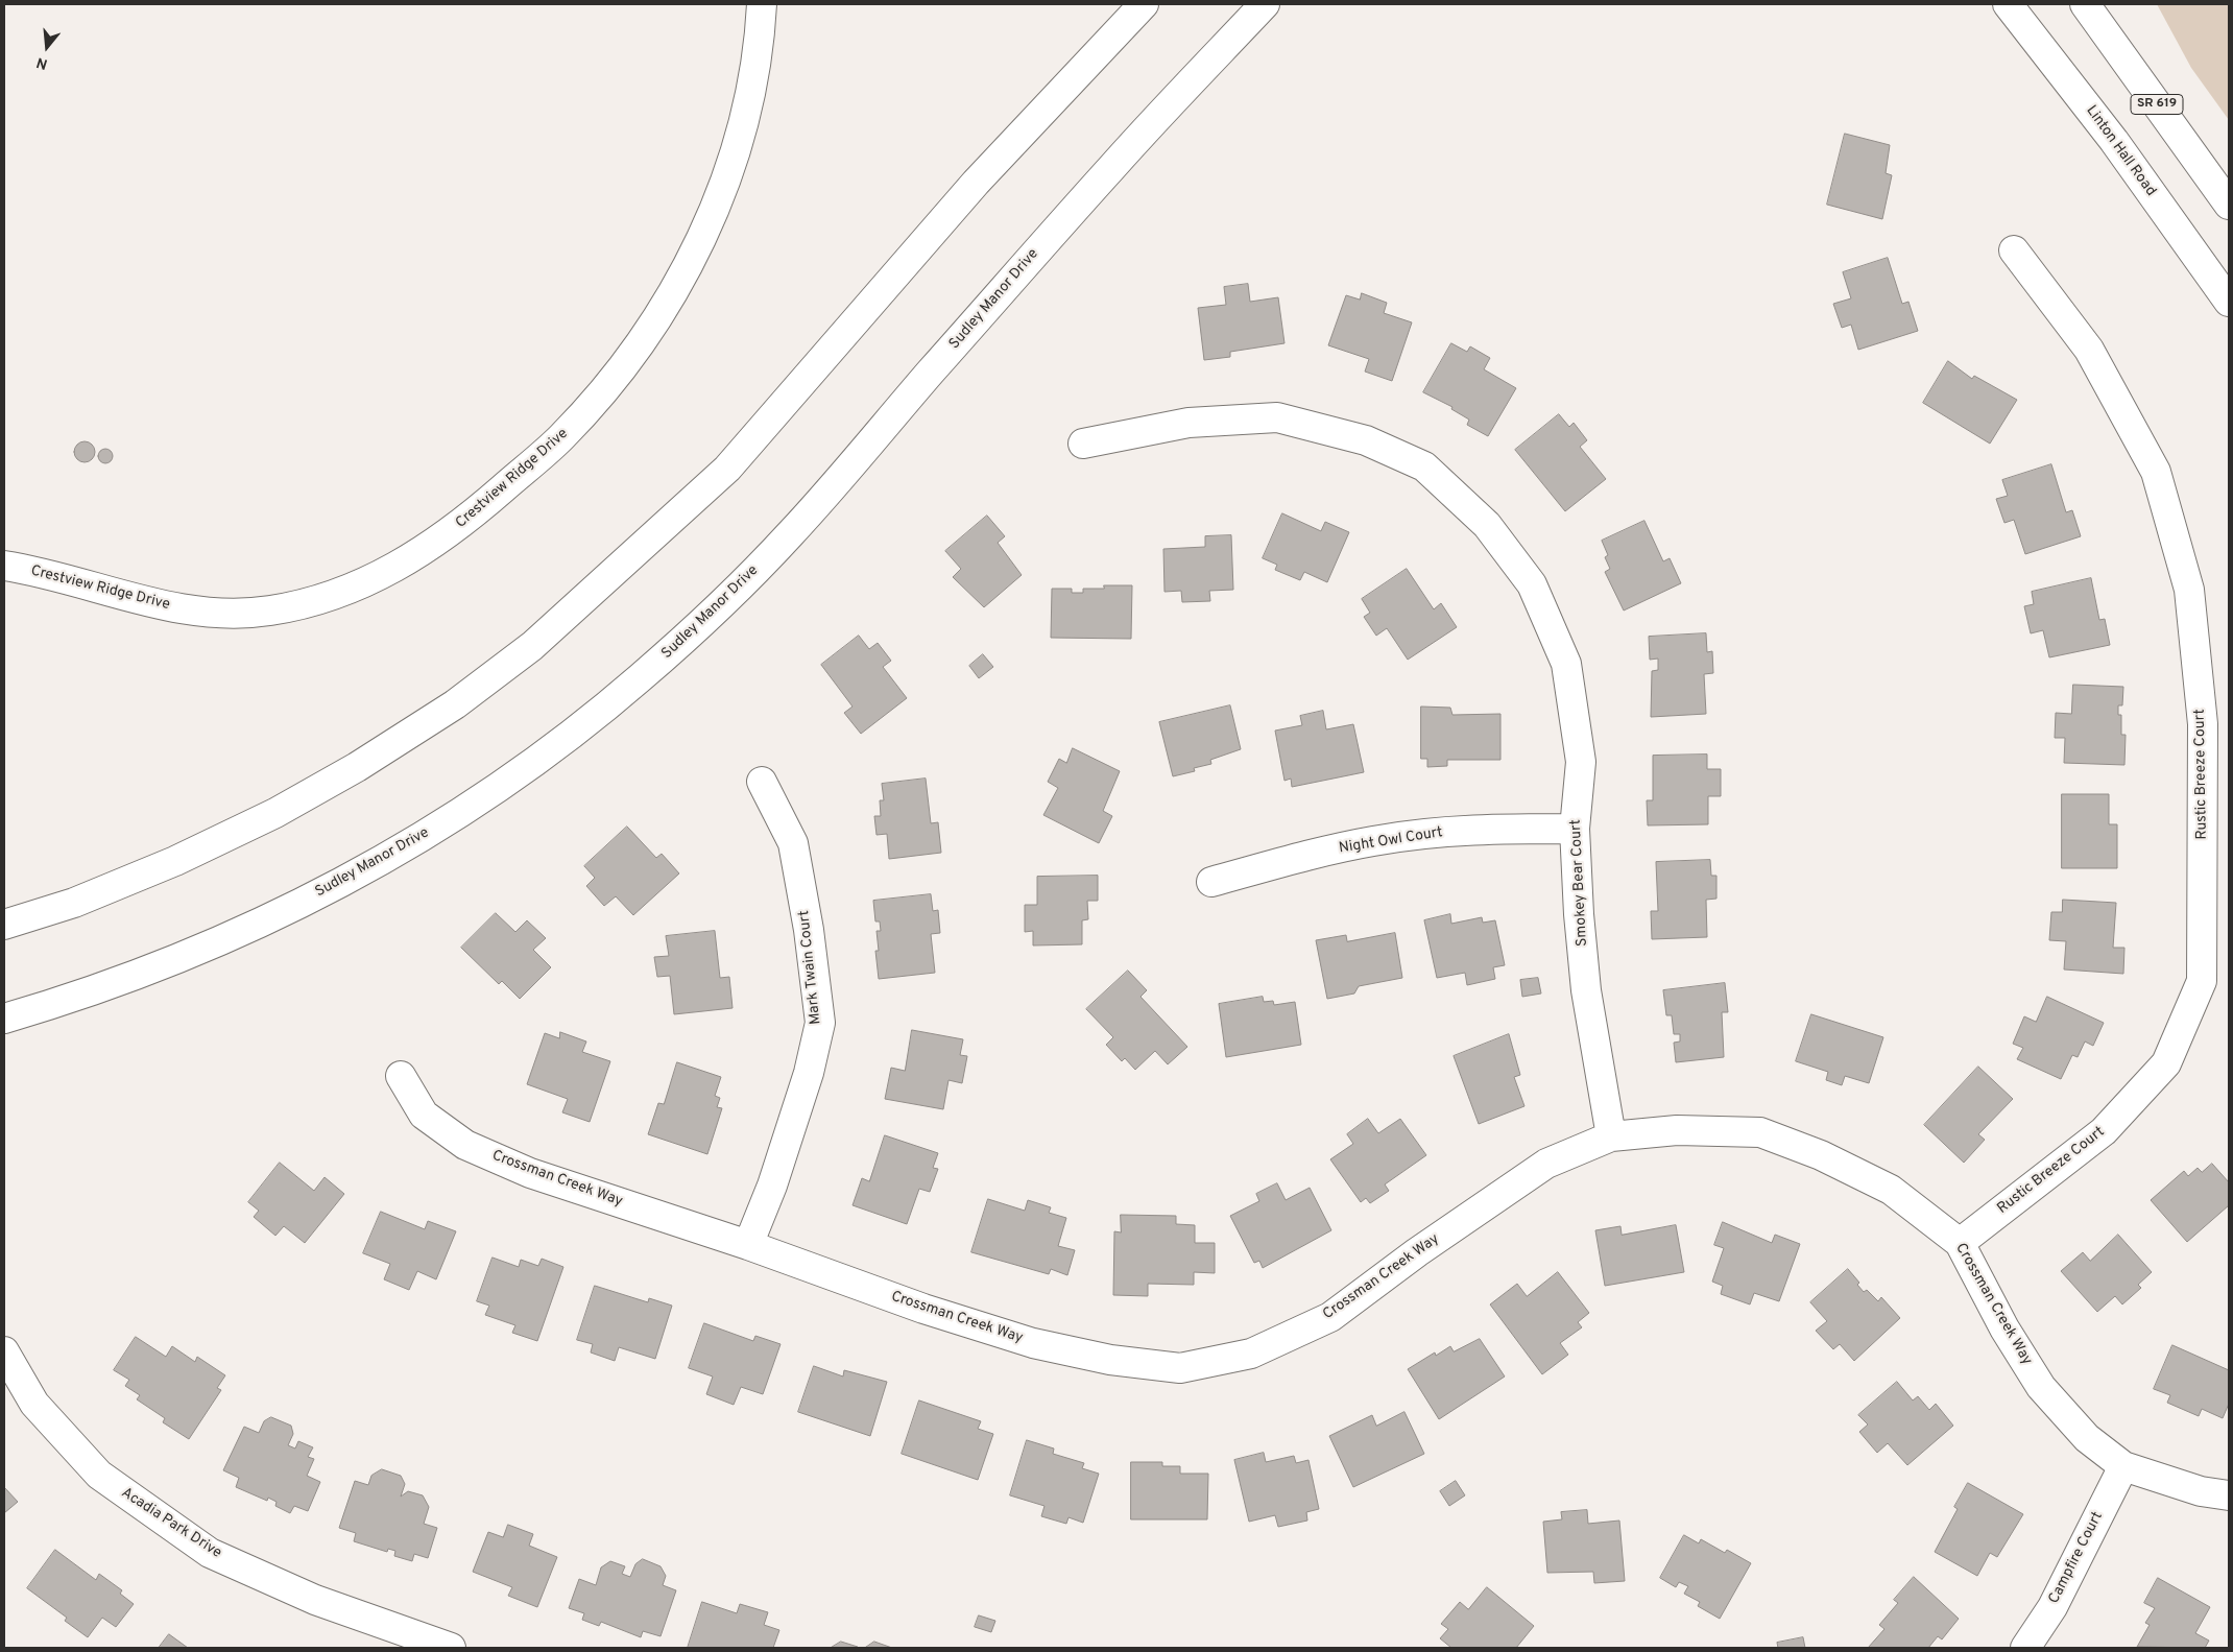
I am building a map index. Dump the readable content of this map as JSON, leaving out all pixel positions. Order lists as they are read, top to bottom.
{
  "streets": {
    "street": [
      "SR 619",
      "Linton Hall Road",
      "Sudley Manor Drive",
      "Crestview Ridge Drive",
      "Rustic Breeze Court",
      "Night Owl Court",
      "Smokey Bear Court",
      "Mark Twain Court",
      "Crossman Creek Way",
      "Acadia Park Drive",
      "Campfire Court"
    ]
  },
  "crossings": [
    ["Rustic Breeze Court", "Crossman Creek Way"],
    ["Night Owl Court", "Smokey Bear Court"],
    ["Smokey Bear Court", "Crossman Creek Way"],
    ["Mark Twain Court", "Crossman Creek Way"],
    ["Crossman Creek Way", "Campfire Court"]
  ],
  "north": "bottom"
}
